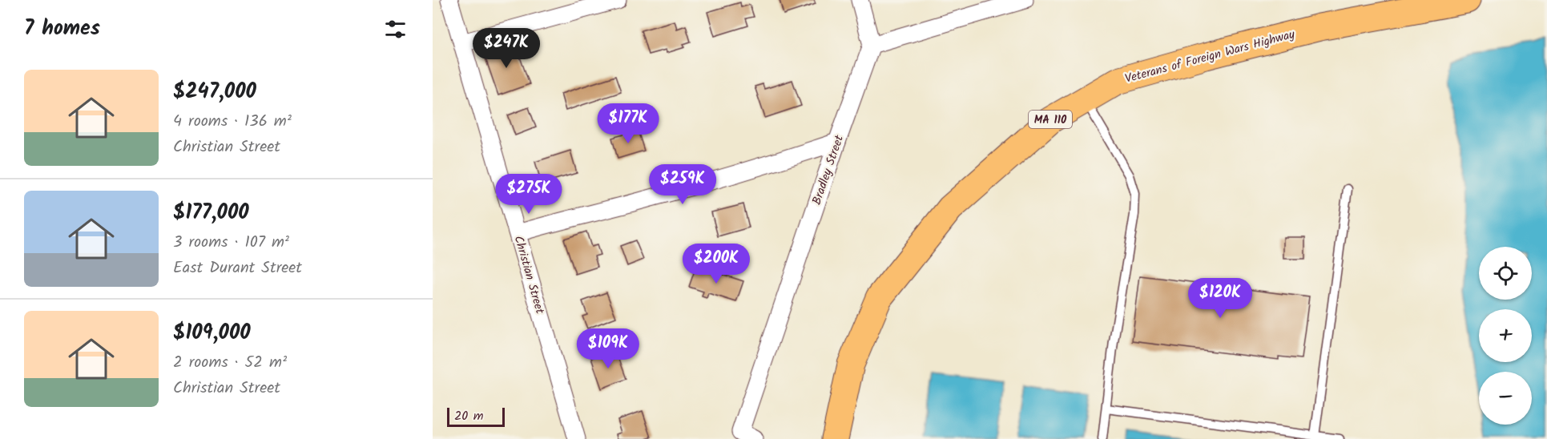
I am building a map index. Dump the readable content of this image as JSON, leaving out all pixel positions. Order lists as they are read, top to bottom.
{
  "streets": {
    "main road": ["Veterans of Foreign Wars Highway", "MA 110"],
    "street": ["Bradley Street", "Christian Street"]
  },
  "scale_bar": "20 m",
  "page": {
    "heading": "7 homes",
    "price": [
      "$247K",
      "$177K",
      "$259K",
      "$275K",
      "$200K",
      "$120K",
      "$109K"
    ],
    "list": [
      {
        "name": "$247,000",
        "note": "4 rooms · 136 m² · Christian Street"
      },
      {
        "name": "$177,000",
        "note": "3 rooms · 107 m² · East Durant Street"
      },
      {
        "name": "$109,000",
        "note": "2 rooms · 52 m² · Christian Street"
      }
    ],
    "map_buttons": ["+", "−"],
    "scale": "20 m"
  }
}
